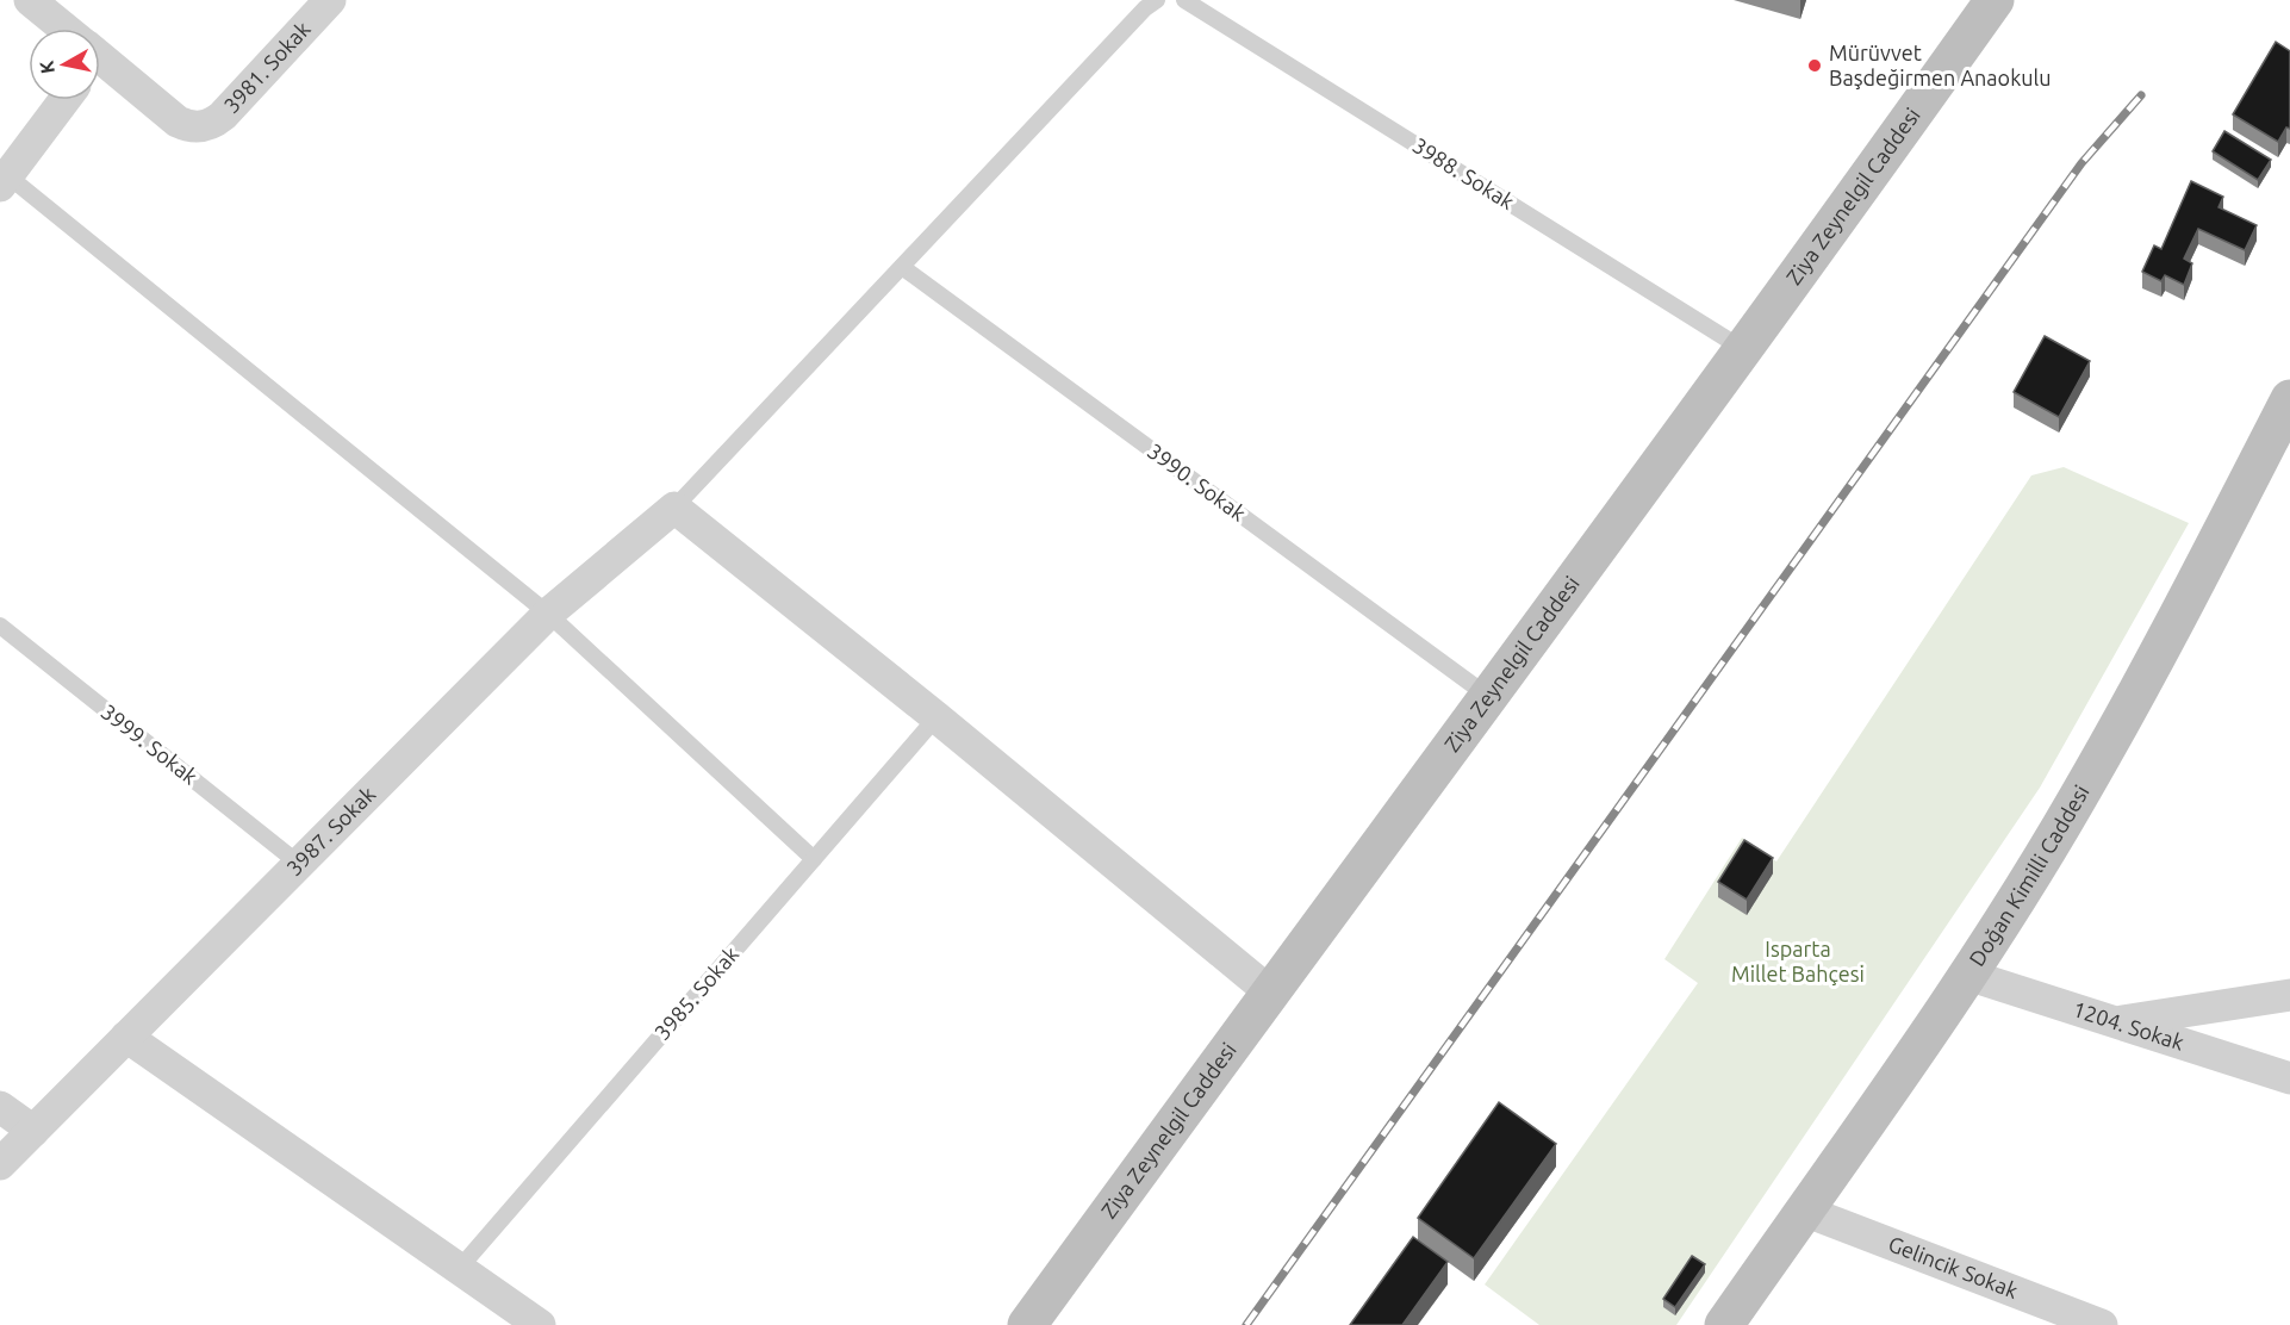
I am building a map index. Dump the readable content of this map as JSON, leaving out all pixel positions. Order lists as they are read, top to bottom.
{
  "streets": {
    "street": [
      "3981. Sokak",
      "Ziya Zeynelgil Caddesi",
      "3987. Sokak",
      "Doğan Kimilli Caddesi",
      "1204. Sokak",
      "Gelincik Sokak"
    ],
    "lane": [
      "3988. Sokak",
      "3990. Sokak",
      "3999. Sokak",
      "3985. Sokak"
    ]
  },
  "crossings": [
    ["3988. Sokak", "Ziya Zeynelgil Caddesi"],
    ["Ziya Zeynelgil Caddesi", "3990. Sokak"],
    ["3999. Sokak", "3987. Sokak"],
    ["Doğan Kimilli Caddesi", "1204. Sokak"],
    ["Doğan Kimilli Caddesi", "Gelincik Sokak"]
  ],
  "parks": ["Isparta Millet Bahçesi"],
  "places": ["Mürüvvet Başdeğirmen Anaokulu"],
  "north": "left"
}
